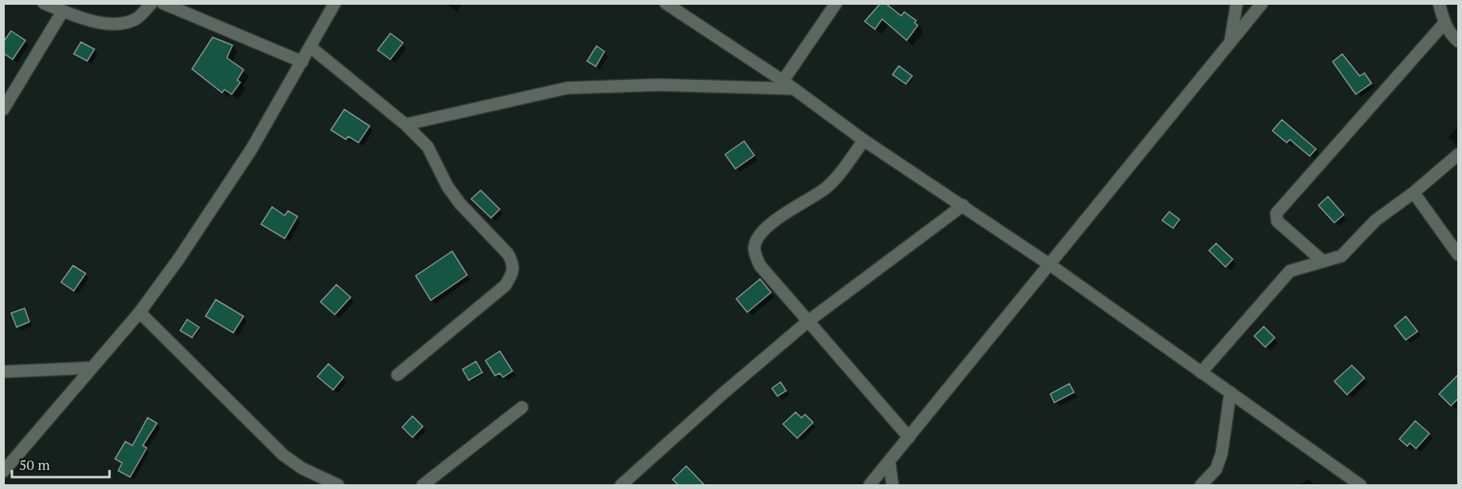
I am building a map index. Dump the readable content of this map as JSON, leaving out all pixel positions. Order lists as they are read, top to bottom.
{
  "scale_bar": "50 m"
}
